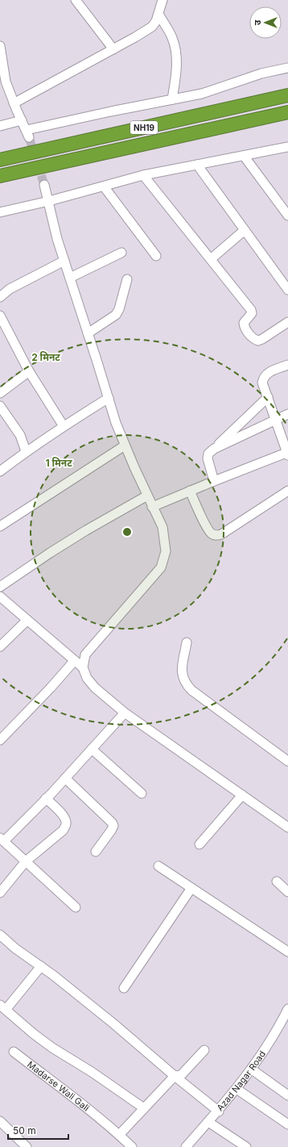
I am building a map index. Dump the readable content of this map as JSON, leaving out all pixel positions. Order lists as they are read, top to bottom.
{
  "streets": {
    "highway": ["NH19"],
    "street": ["Azad Nagar Road", "Madarse Wali Gali"]
  },
  "scale_bar": "50 m",
  "north": "left",
  "rings": ["2 मिनट", "1 मिनट"]
}
